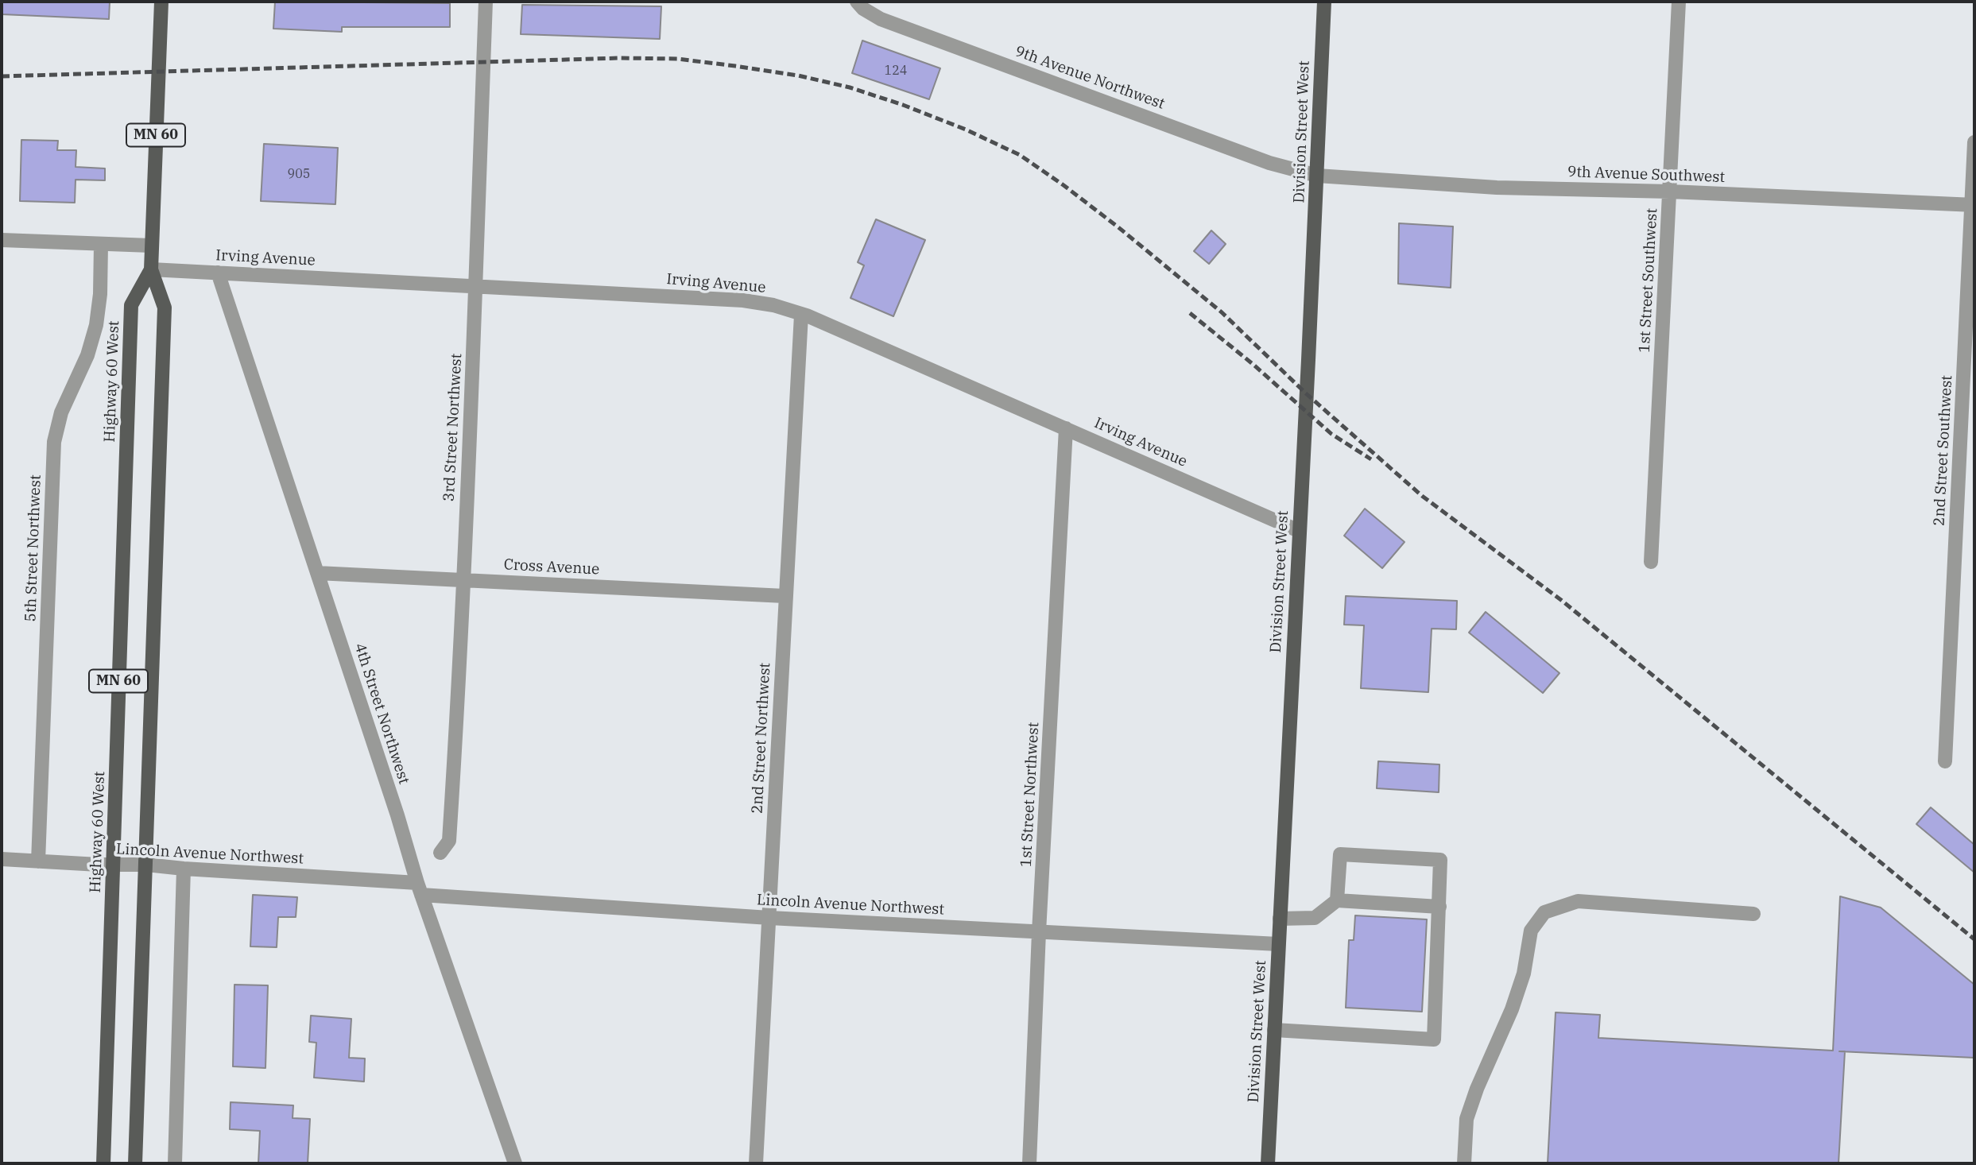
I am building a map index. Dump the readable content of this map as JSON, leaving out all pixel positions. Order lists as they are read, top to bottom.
{
  "streets": {
    "main road": ["Division Street West", "MN 60", "Highway 60 West"],
    "street": [
      "9th Avenue Northwest",
      "9th Avenue Southwest",
      "Irving Avenue",
      "1st Street Southwest",
      "3rd Street Northwest",
      "2nd Street Southwest",
      "5th Street Northwest",
      "Cross Avenue",
      "4th Street Northwest",
      "2nd Street Northwest",
      "1st Street Northwest",
      "Lincoln Avenue Northwest"
    ]
  },
  "crossings": [
    ["9th Avenue Northwest", "Division Street West"],
    ["9th Avenue Northwest", "9th Avenue Southwest"],
    ["Division Street West", "9th Avenue Southwest"],
    ["Division Street West", "Irving Avenue"],
    ["Division Street West", "Lincoln Avenue Northwest"],
    ["MN 60", "Irving Avenue"],
    ["MN 60", "Highway 60 West"],
    ["MN 60", "Lincoln Avenue Northwest"],
    ["9th Avenue Southwest", "1st Street Southwest"],
    ["9th Avenue Southwest", "2nd Street Southwest"],
    ["Irving Avenue", "Highway 60 West"],
    ["Irving Avenue", "3rd Street Northwest"],
    ["Irving Avenue", "4th Street Northwest"],
    ["Irving Avenue", "2nd Street Northwest"],
    ["Irving Avenue", "1st Street Northwest"],
    ["Highway 60 West", "Lincoln Avenue Northwest"],
    ["3rd Street Northwest", "Cross Avenue"],
    ["5th Street Northwest", "Lincoln Avenue Northwest"],
    ["Cross Avenue", "4th Street Northwest"],
    ["Cross Avenue", "2nd Street Northwest"],
    ["4th Street Northwest", "Lincoln Avenue Northwest"],
    ["2nd Street Northwest", "Lincoln Avenue Northwest"],
    ["1st Street Northwest", "Lincoln Avenue Northwest"]
  ],
  "house_numbers": ["124", "905"]
}
